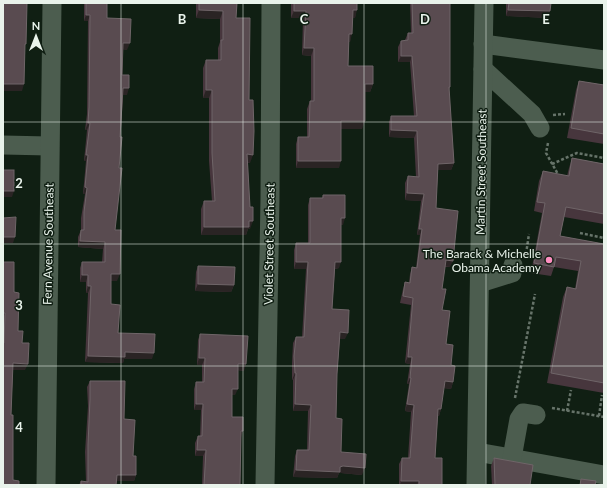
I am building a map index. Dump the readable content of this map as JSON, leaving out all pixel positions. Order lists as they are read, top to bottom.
{
  "streets": {
    "street": ["Martin Street Southeast", "Fern Avenue Southeast", "Violet Street Southeast"]
  },
  "places": ["The Barack & Michelle Obama Academy"],
  "north": "top",
  "grid": {
    "columns": [
      "B",
      "C",
      "D",
      "E"
    ],
    "rows": ["2", "3", "4"]
  }
}
